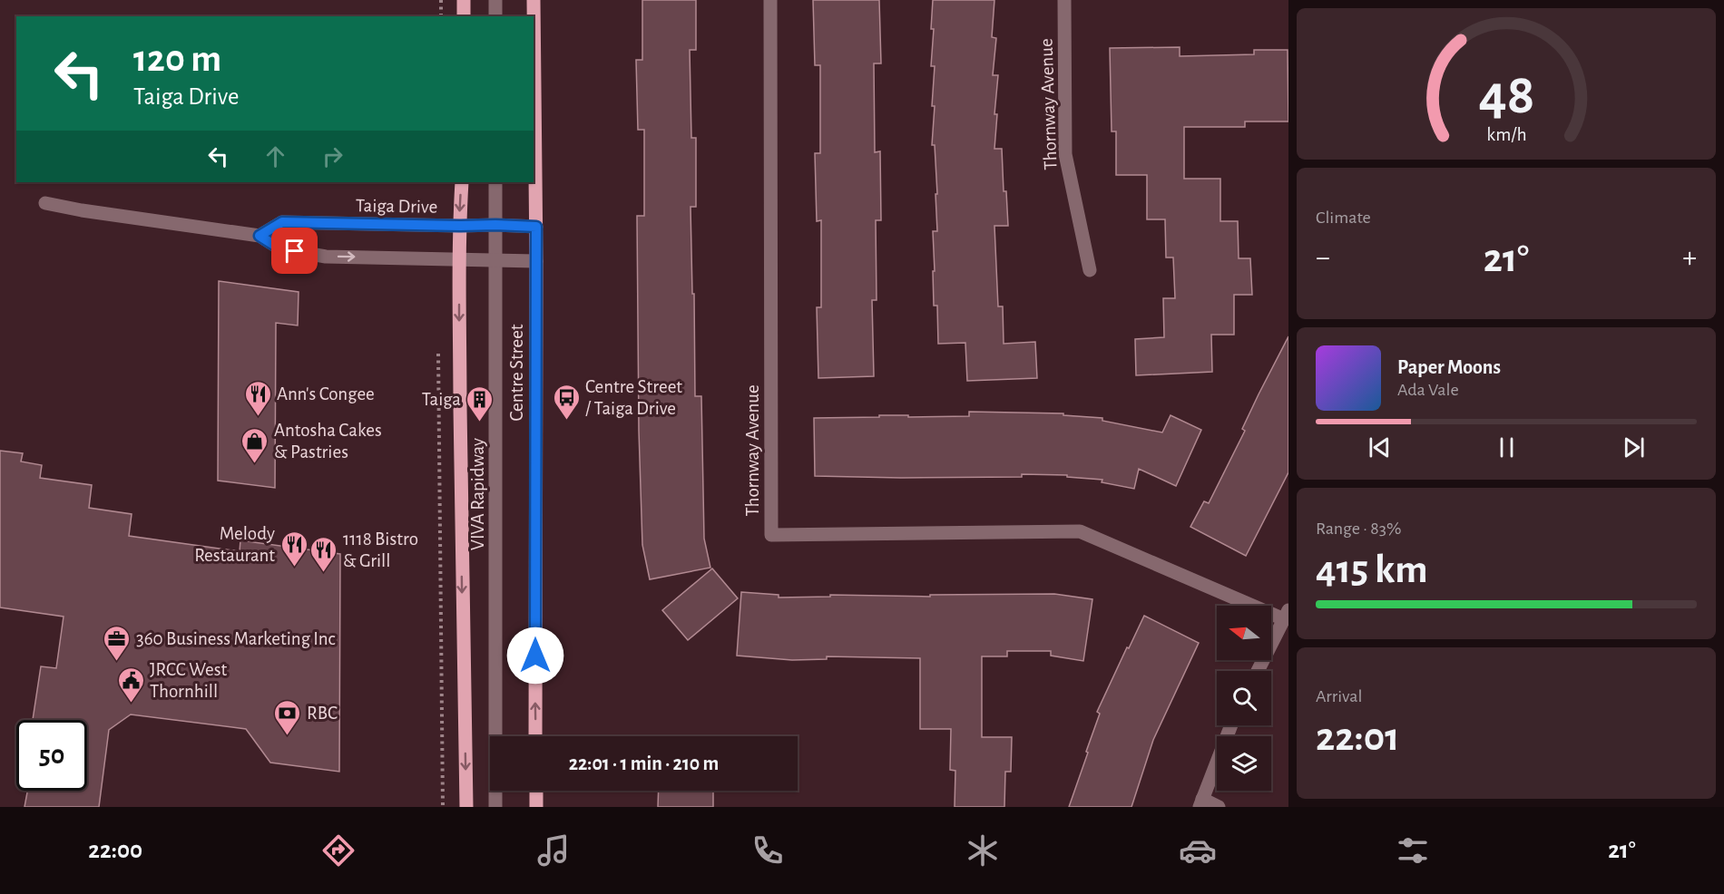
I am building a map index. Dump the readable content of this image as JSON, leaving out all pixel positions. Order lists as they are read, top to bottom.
{
  "streets": {
    "main road": ["Centre Street"],
    "street": ["Thornway Avenue", "Taiga Drive", "VIVA Rapidway"]
  },
  "crossings": [
    ["Taiga Drive", "Centre Street"],
    ["Taiga Drive", "VIVA Rapidway"]
  ],
  "places": {
    "restaurant": ["Ann's Congee", "Melody Restaurant", "1118 Bistro & Grill"],
    "bus stop": ["Centre Street / Taiga Drive"],
    "building": ["Taiga"],
    "shop": ["Antosha Cakes & Pastries"],
    "office": ["360 Business Marketing Inc"],
    "public building": ["JRCC West Thornhill"],
    "bank": ["RBC"]
  },
  "north": "left",
  "page": {
    "turn": ["120 m", "Taiga Drive"],
    "tile": [
      "Climate",
      ["Range · 83%", "415 km"],
      ["Arrival", "22:01"]
    ],
    "heat": ["−", "21°", "+"],
    "song": ["Paper Moons", "Ada Vale"],
    "limit": "50",
    "trip": "22:01 · 1 min · 210 m",
    "tabs": ["22:00", "21°"],
    "gauge": ["48", "km/h"]
  }
}
